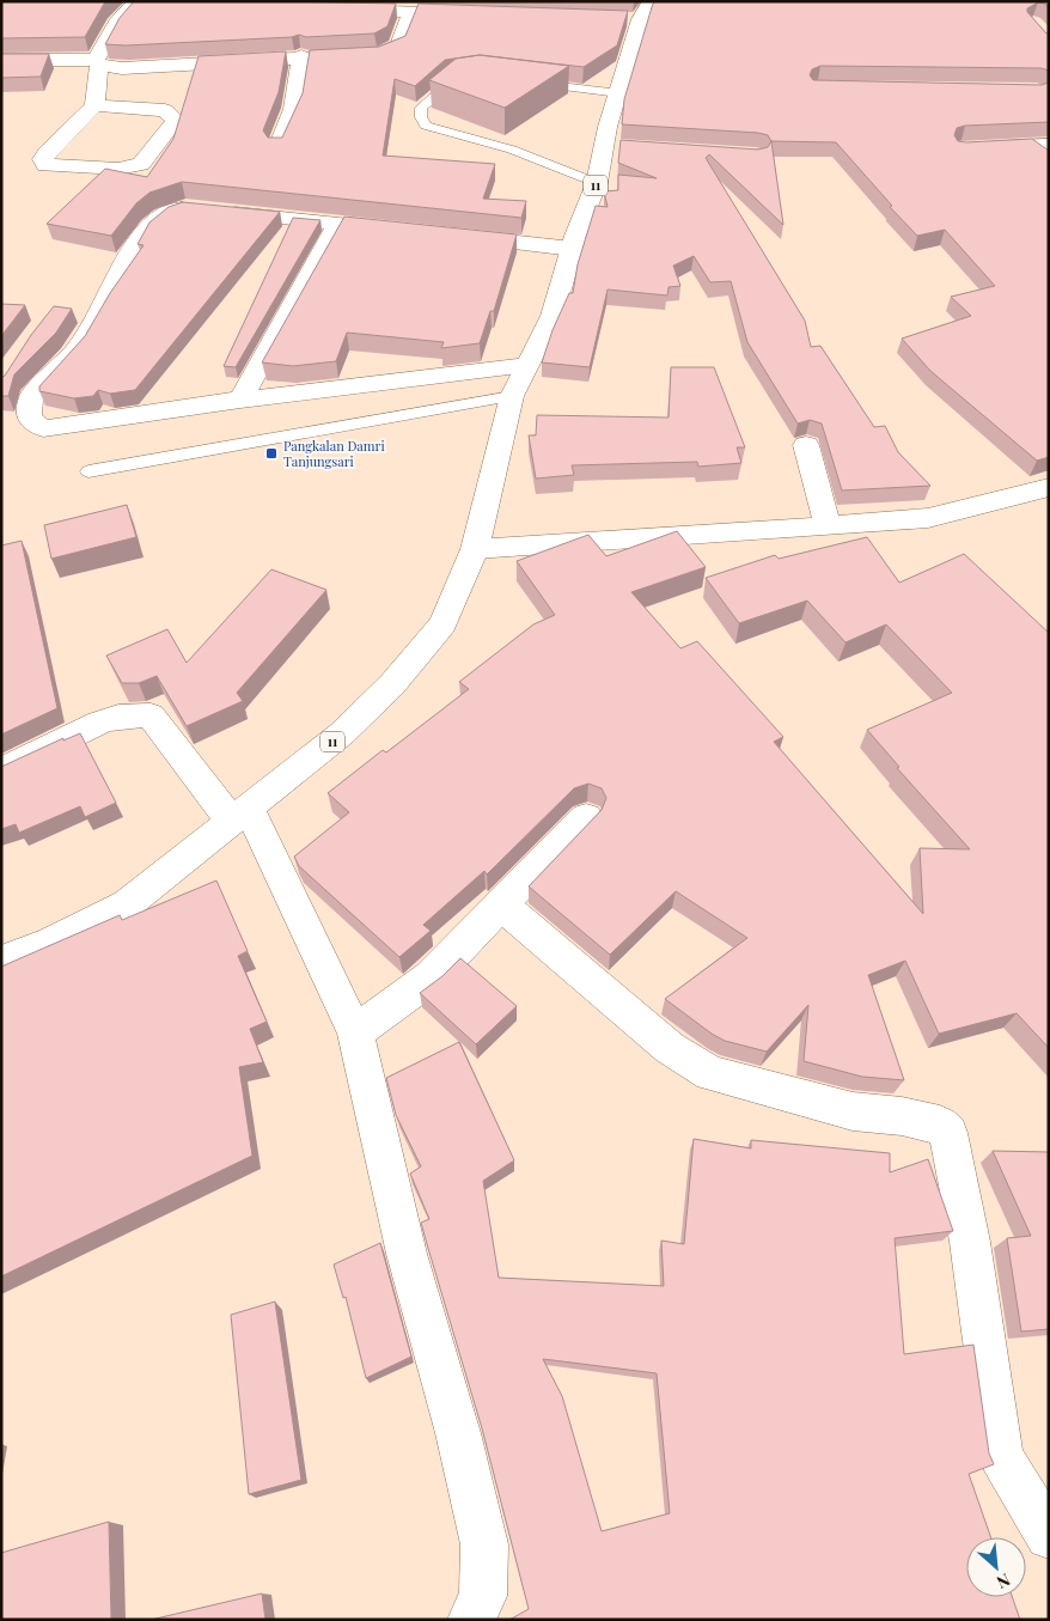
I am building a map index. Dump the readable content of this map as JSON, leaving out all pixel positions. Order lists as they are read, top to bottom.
{
  "streets": {
    "main road": ["11"]
  },
  "places": {
    "transit": ["Pangkalan Damri Tanjungsari"]
  },
  "north": "bottom right"
}
